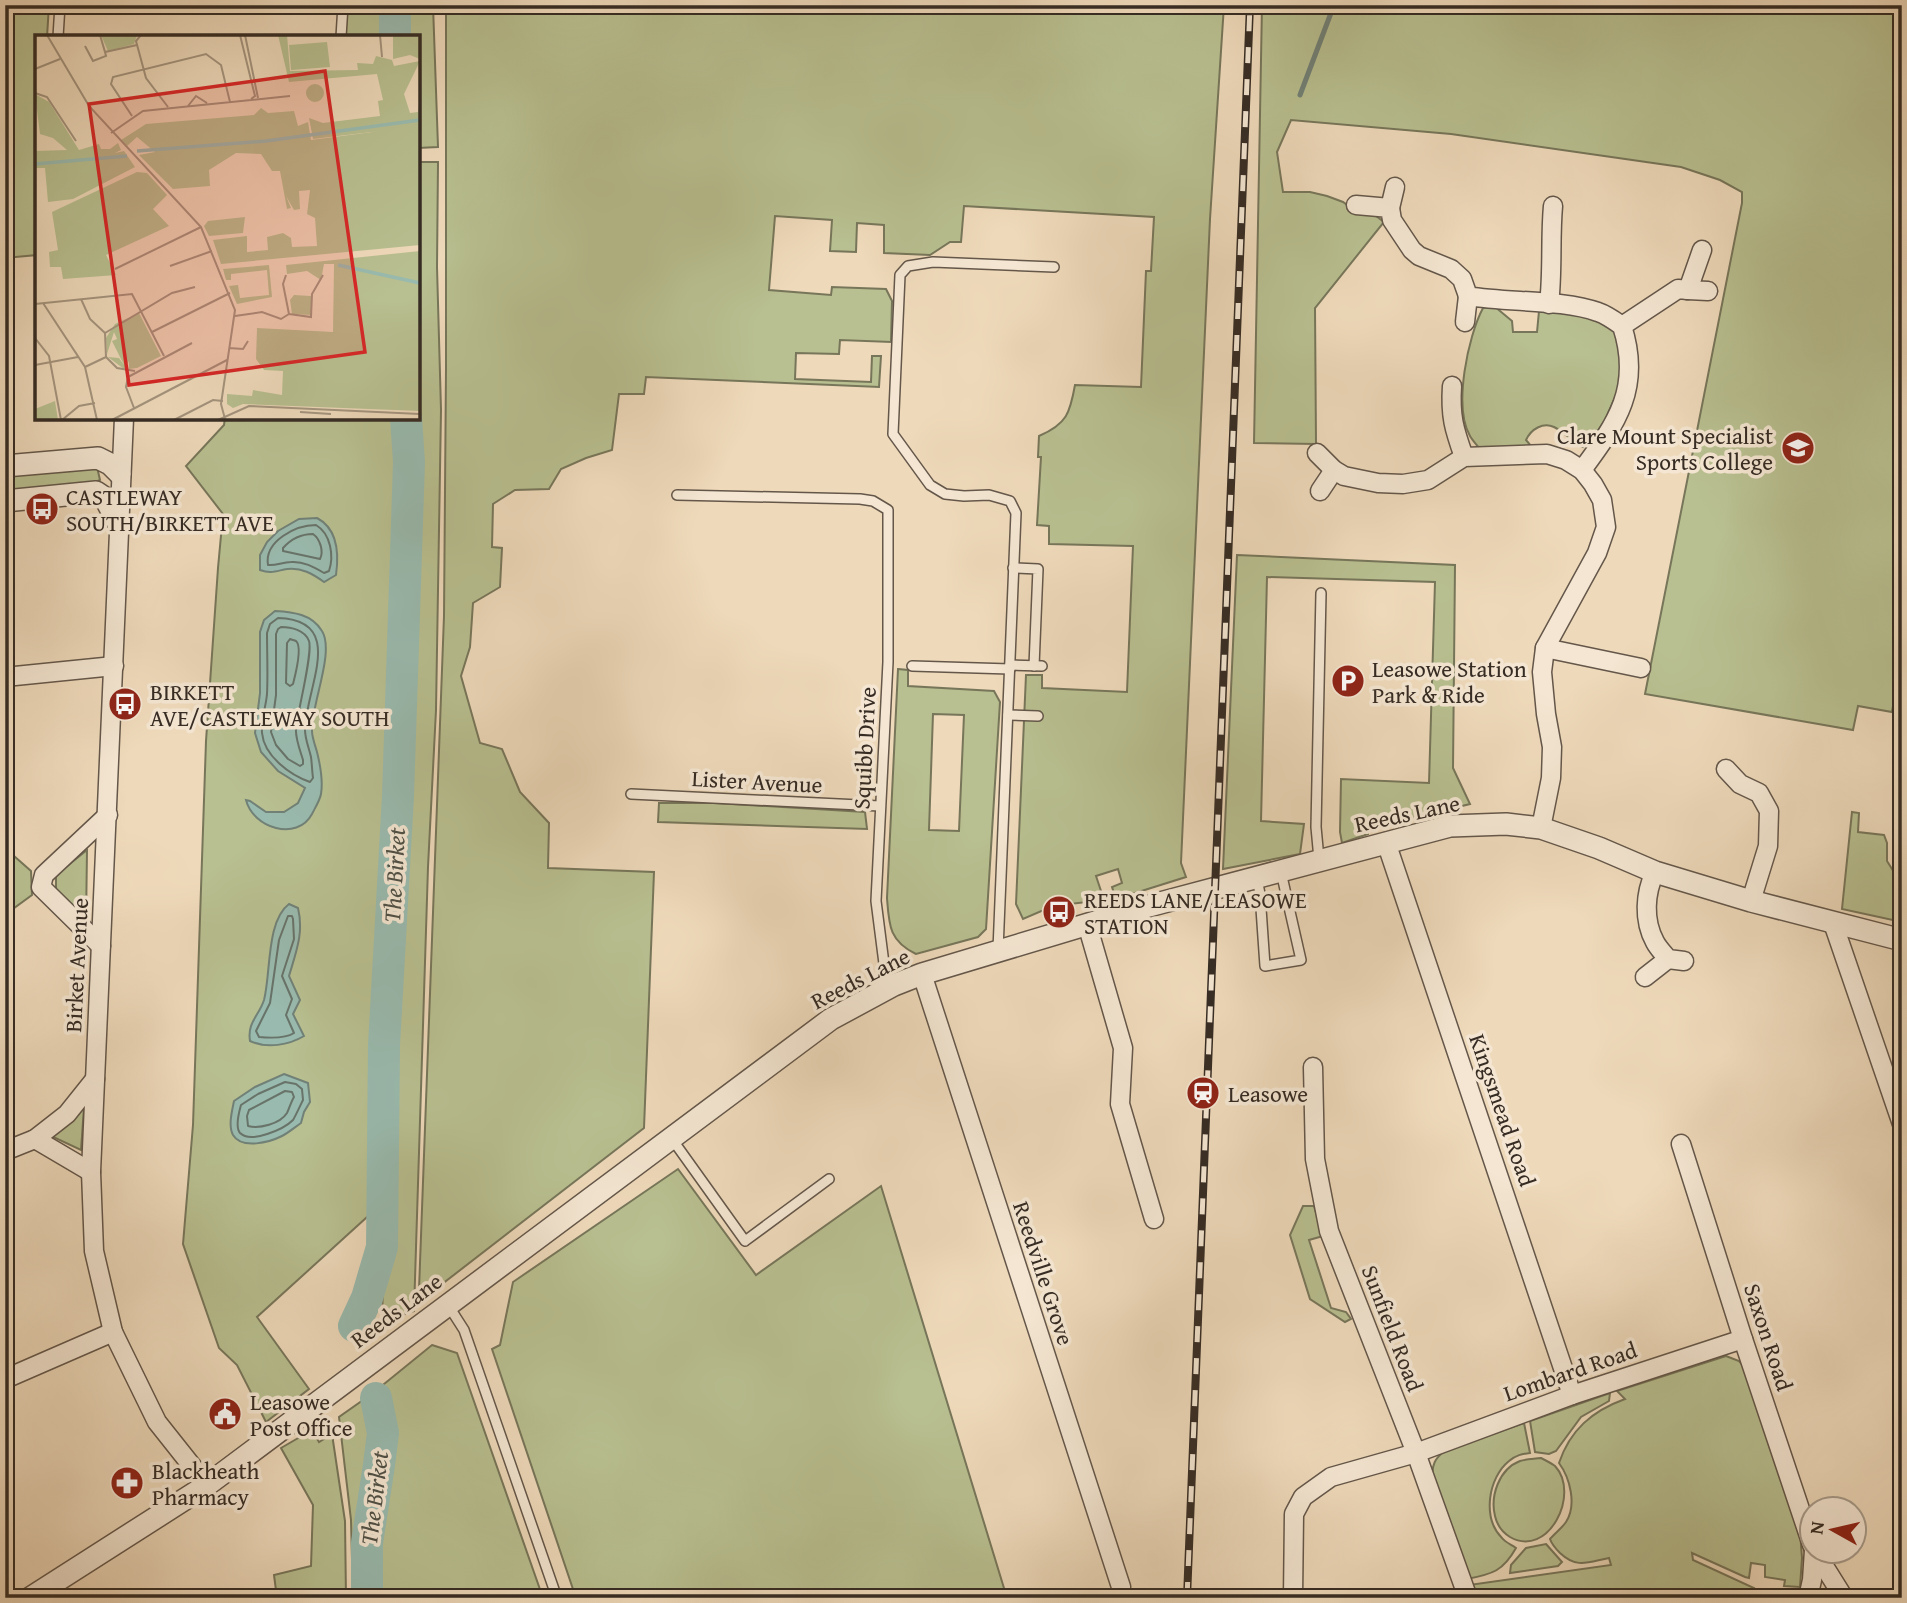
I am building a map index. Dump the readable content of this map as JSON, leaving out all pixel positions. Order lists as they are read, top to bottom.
{
  "streets": {
    "street": [
      "Reeds Lane",
      "Birket Avenue",
      "Kingsmead Road",
      "Reedville Grove",
      "Sunfield Road",
      "Saxon Road",
      "Lombard Road"
    ],
    "lane": ["Squibb Drive", "Lister Avenue"]
  },
  "crossings": [
    ["Squibb Drive", "Lister Avenue"],
    ["Squibb Drive", "Reeds Lane"],
    ["Reeds Lane", "Birket Avenue"],
    ["Reeds Lane", "Kingsmead Road"],
    ["Reeds Lane", "Reedville Grove"],
    ["Kingsmead Road", "Lombard Road"],
    ["Sunfield Road", "Lombard Road"],
    ["Saxon Road", "Lombard Road"]
  ],
  "water": ["The Birket"],
  "places": {
    "school or university": ["Clare Mount Specialist Sports College"],
    "bus stop": ["CASTLEWAY SOUTH/BIRKETT AVE", "BIRKETT AVE/CASTLEWAY SOUTH", "REEDS LANE/LEASOWE STATION"],
    "parking": ["Leasowe Station Park & Ride"],
    "station": ["Leasowe"],
    "public building": ["Leasowe Post Office"],
    "pharmacy": ["Blackheath Pharmacy"]
  },
  "north": "left"
}
